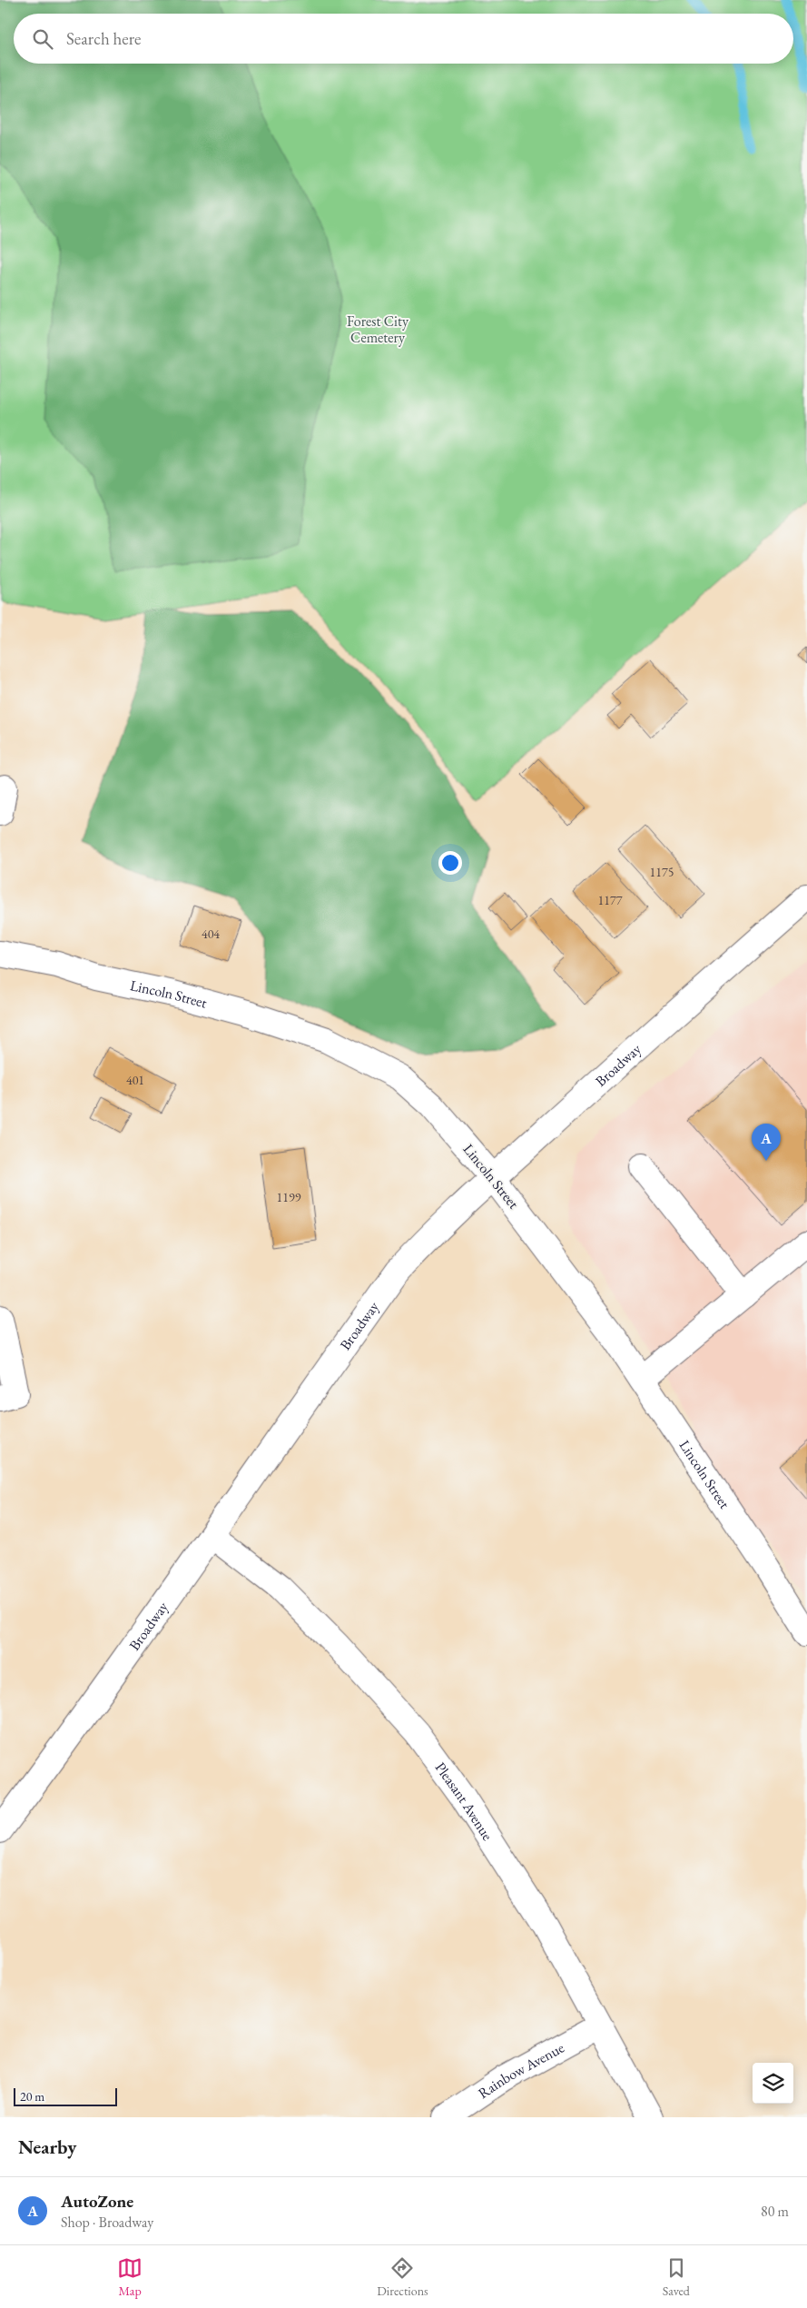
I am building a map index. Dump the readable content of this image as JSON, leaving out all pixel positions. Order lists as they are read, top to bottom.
{
  "streets": {
    "main road": [
      "Lincoln Street",
      "Broadway",
      "Pleasant Avenue",
      "Rainbow Avenue"
    ]
  },
  "crossings": [
    ["Lincoln Street", "Broadway"],
    ["Broadway", "Pleasant Avenue"],
    ["Pleasant Avenue", "Rainbow Avenue"]
  ],
  "parks": ["Forest City Cemetery"],
  "house_numbers": [
    "1175",
    "1177",
    "404",
    "401",
    "1199"
  ],
  "scale_bar": "20 m",
  "page": {
    "search": "Search here",
    "pins": "A",
    "scale": "20 m",
    "heading": "Nearby",
    "list": [
      {
        "mark": "A",
        "name": "AutoZone",
        "note": "Shop · Broadway",
        "value": "80 m"
      }
    ],
    "nav": ["Map", "Directions", "Saved"]
  }
}
